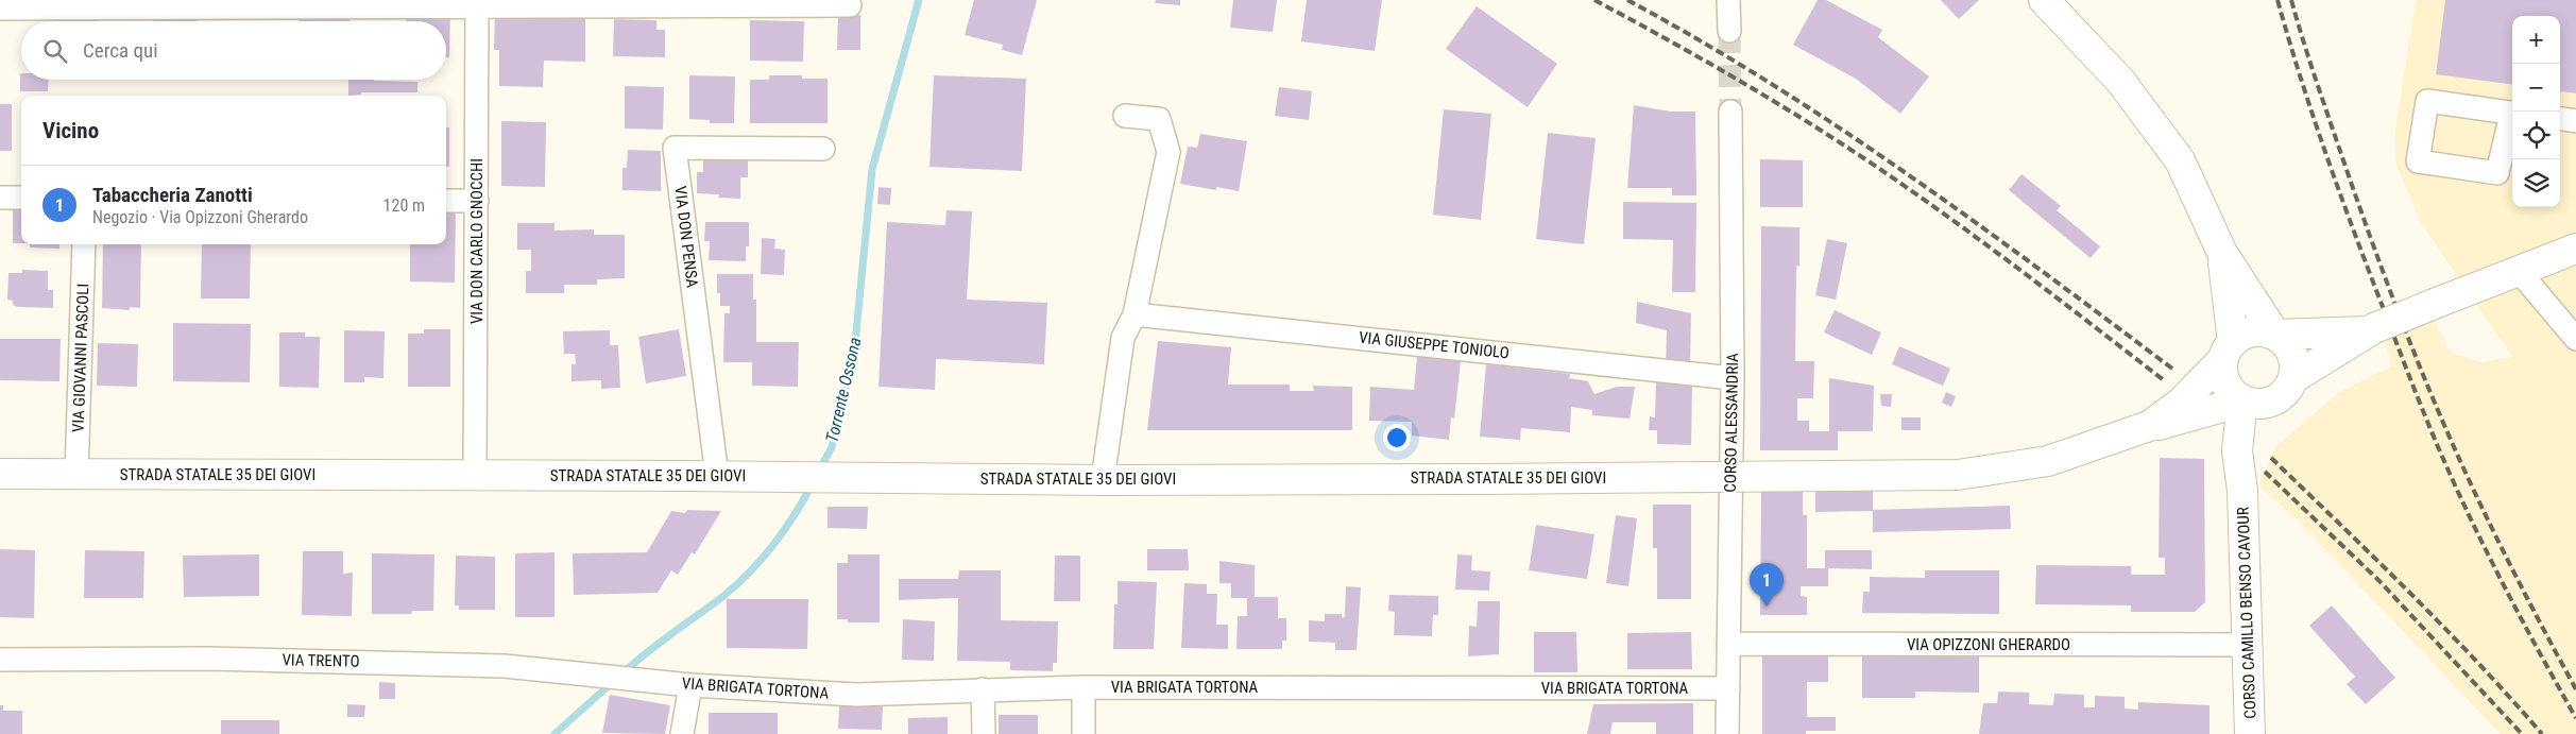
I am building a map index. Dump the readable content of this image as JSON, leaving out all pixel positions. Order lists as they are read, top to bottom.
{
  "streets": {
    "main road": ["STRADA STATALE 35 DEI GIOVI", "CORSO CAMILLO BENSO CAVOUR"],
    "street": [
      "VIA DON PENSA",
      "VIA DON CARLO GNOCCHI",
      "VIA GIUSEPPE TONIOLO",
      "VIA GIOVANNI PASCOLI",
      "CORSO ALESSANDRIA",
      "VIA OPIZZONI GHERARDO",
      "VIA TRENTO",
      "VIA BRIGATA TORTONA"
    ]
  },
  "crossings": [
    ["VIA DON PENSA", "STRADA STATALE 35 DEI GIOVI"],
    ["VIA DON CARLO GNOCCHI", "STRADA STATALE 35 DEI GIOVI"],
    ["VIA GIUSEPPE TONIOLO", "CORSO ALESSANDRIA"],
    ["VIA GIOVANNI PASCOLI", "STRADA STATALE 35 DEI GIOVI"],
    ["CORSO ALESSANDRIA", "VIA OPIZZONI GHERARDO"],
    ["CORSO ALESSANDRIA", "VIA BRIGATA TORTONA"],
    ["STRADA STATALE 35 DEI GIOVI", "CORSO CAMILLO BENSO CAVOUR"],
    ["CORSO CAMILLO BENSO CAVOUR", "VIA OPIZZONI GHERARDO"],
    ["VIA TRENTO", "VIA BRIGATA TORTONA"]
  ],
  "water": ["Torrente Ossona"],
  "page": {
    "map_buttons": ["+", "−"],
    "search": "Cerca qui",
    "heading": "Vicino",
    "list": [
      {
        "mark": "1",
        "name": "Tabaccheria Zanotti",
        "note": "Negozio · Via Opizzoni Gherardo",
        "value": "120 m"
      }
    ],
    "pins": "1"
  }
}
